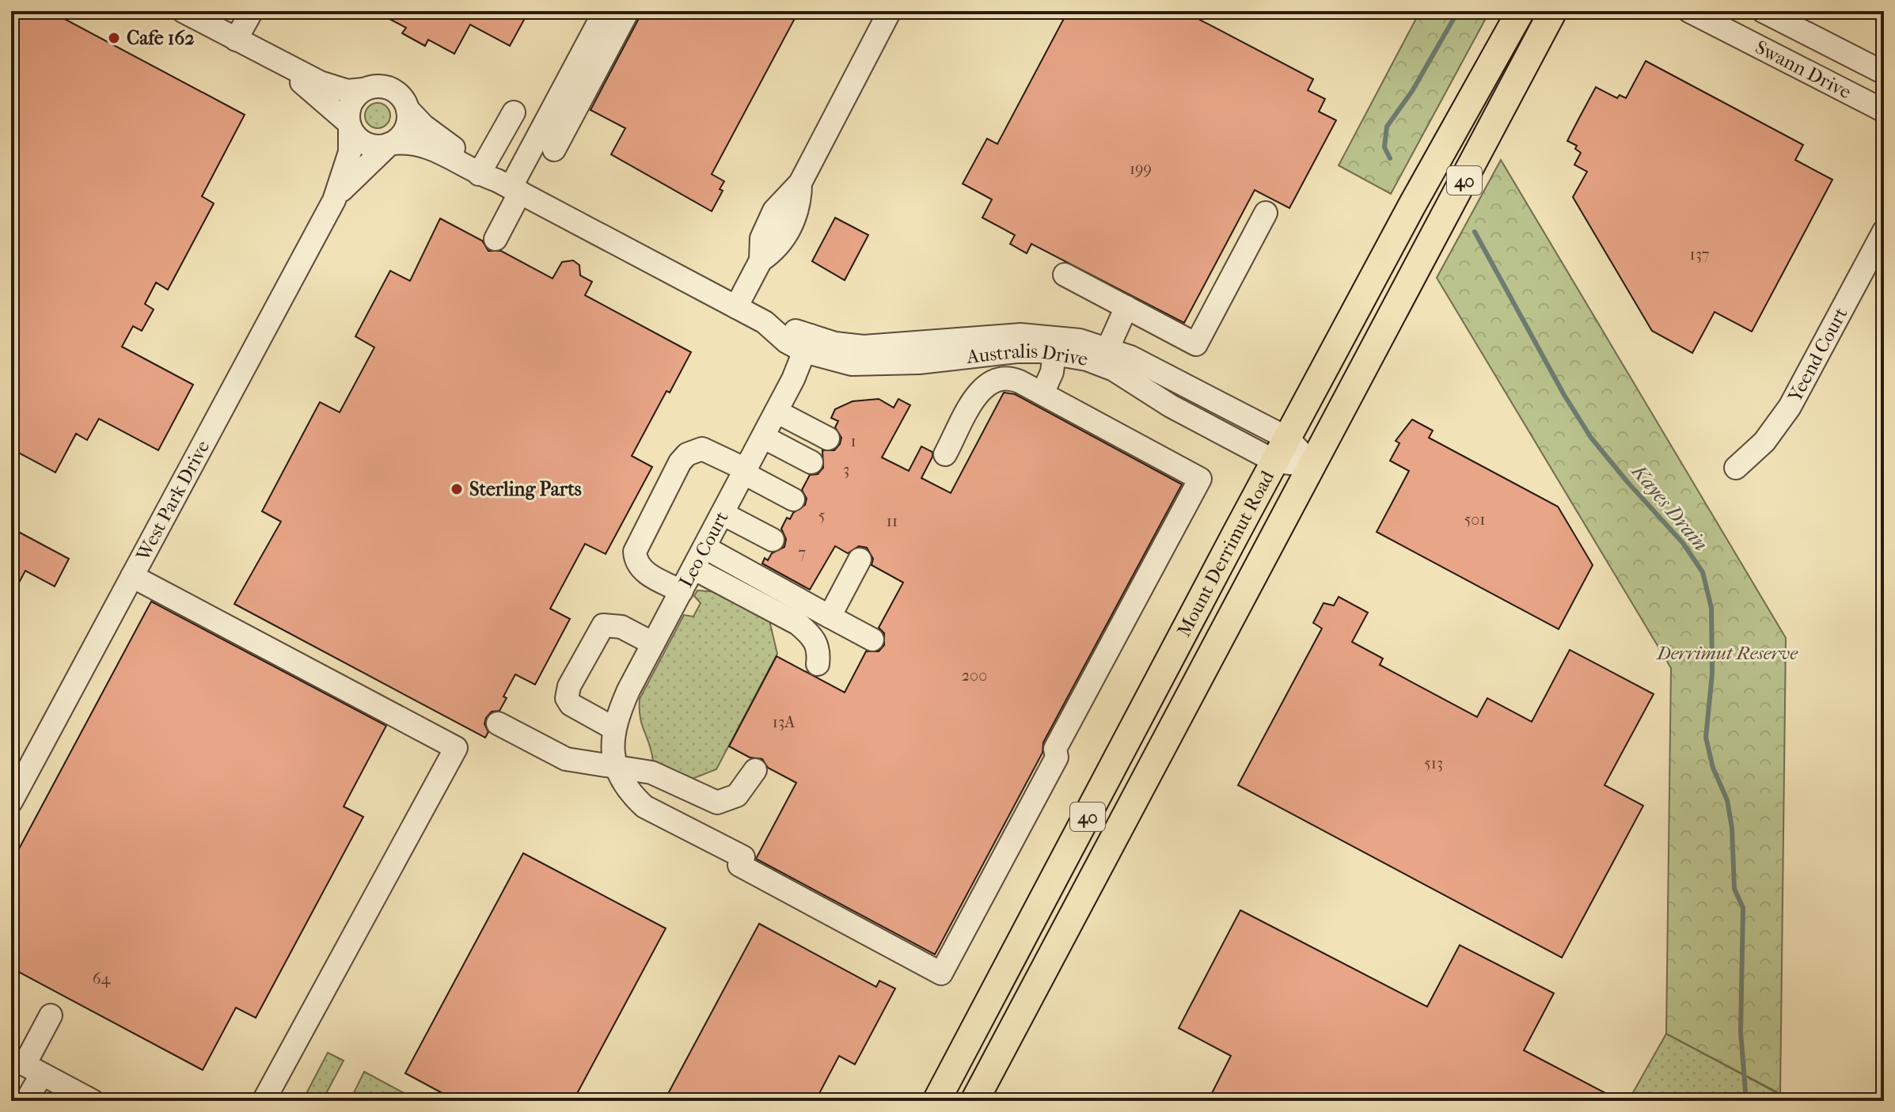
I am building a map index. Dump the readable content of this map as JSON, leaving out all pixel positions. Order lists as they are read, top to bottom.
{
  "streets": {
    "main road": ["40", "Mount Derrimut Road"],
    "street": [
      "Swann Drive",
      "Yeend Court",
      "Australis Drive",
      "West Park Drive",
      "Leo Court"
    ]
  },
  "crossings": [
    ["Australis Drive", "West Park Drive"],
    ["Australis Drive", "Leo Court"],
    ["Australis Drive", "Mount Derrimut Road"]
  ],
  "water": ["Kayes Drain"],
  "parks": ["Derrimut Reserve"],
  "places": ["Cafe 162", "Sterling Parts"],
  "house_numbers": [
    "199",
    "137",
    "1",
    "3",
    "5",
    "501",
    "11",
    "7",
    "200",
    "13A",
    "513",
    "64"
  ]
}
